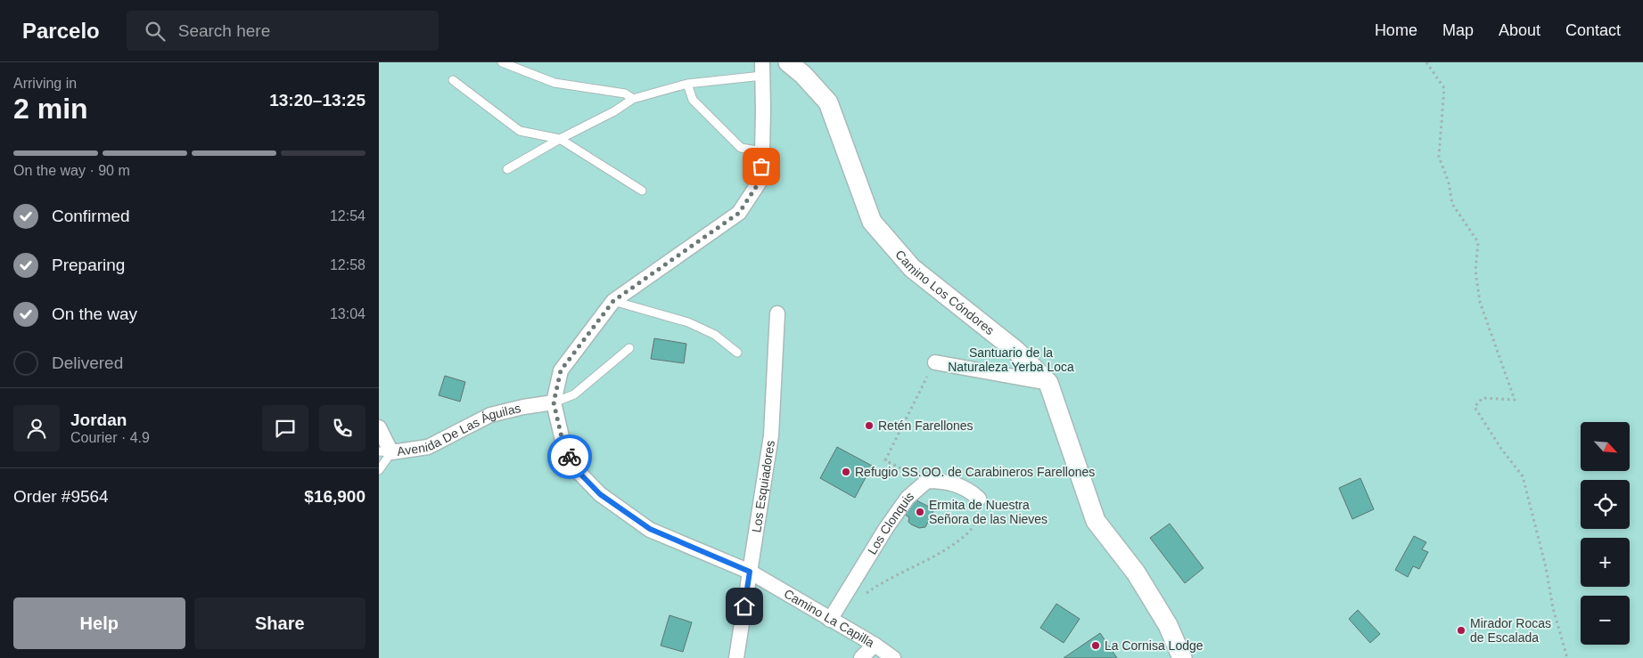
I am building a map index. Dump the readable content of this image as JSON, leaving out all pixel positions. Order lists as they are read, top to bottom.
{
  "streets": {
    "street": [
      "Camino Los Cóndores",
      "Avenida De Las Águilas",
      "Los Esquiadores",
      "Los Clonquis",
      "Camino La Capilla"
    ]
  },
  "crossings": [
    ["Avenida De Las Águilas", "Camino La Capilla"],
    ["Los Esquiadores", "Camino La Capilla"],
    ["Los Clonquis", "Camino La Capilla"]
  ],
  "parks": ["Santuario de la Naturaleza Yerba Loca"],
  "places": [
    "Retén Farellones",
    "Refugio SS.OO. de Carabineros Farellones",
    "Ermita de Nuestra Señora de las Nieves",
    "Mirador Rocas de Escalada",
    "La Cornisa Lodge"
  ],
  "north": "bottom right",
  "page": {
    "header": "Parcelo",
    "search": "Search here",
    "nav": [
      "Home",
      "Map",
      "About",
      "Contact"
    ],
    "heading": ["2 min", "Arriving in", "13:20–13:25"],
    "panel": [
      "Jordan",
      "Courier · 4.9",
      "Order #9564",
      "$16,900"
    ],
    "bar": "On the way · 90 m",
    "list": [
      ["Confirmed", "12:54"],
      ["Preparing", "12:58"],
      ["On the way", "13:04"],
      "Delivered"
    ],
    "map_buttons": ["+", "−"],
    "buttons": ["Help", "Share"]
  }
}
